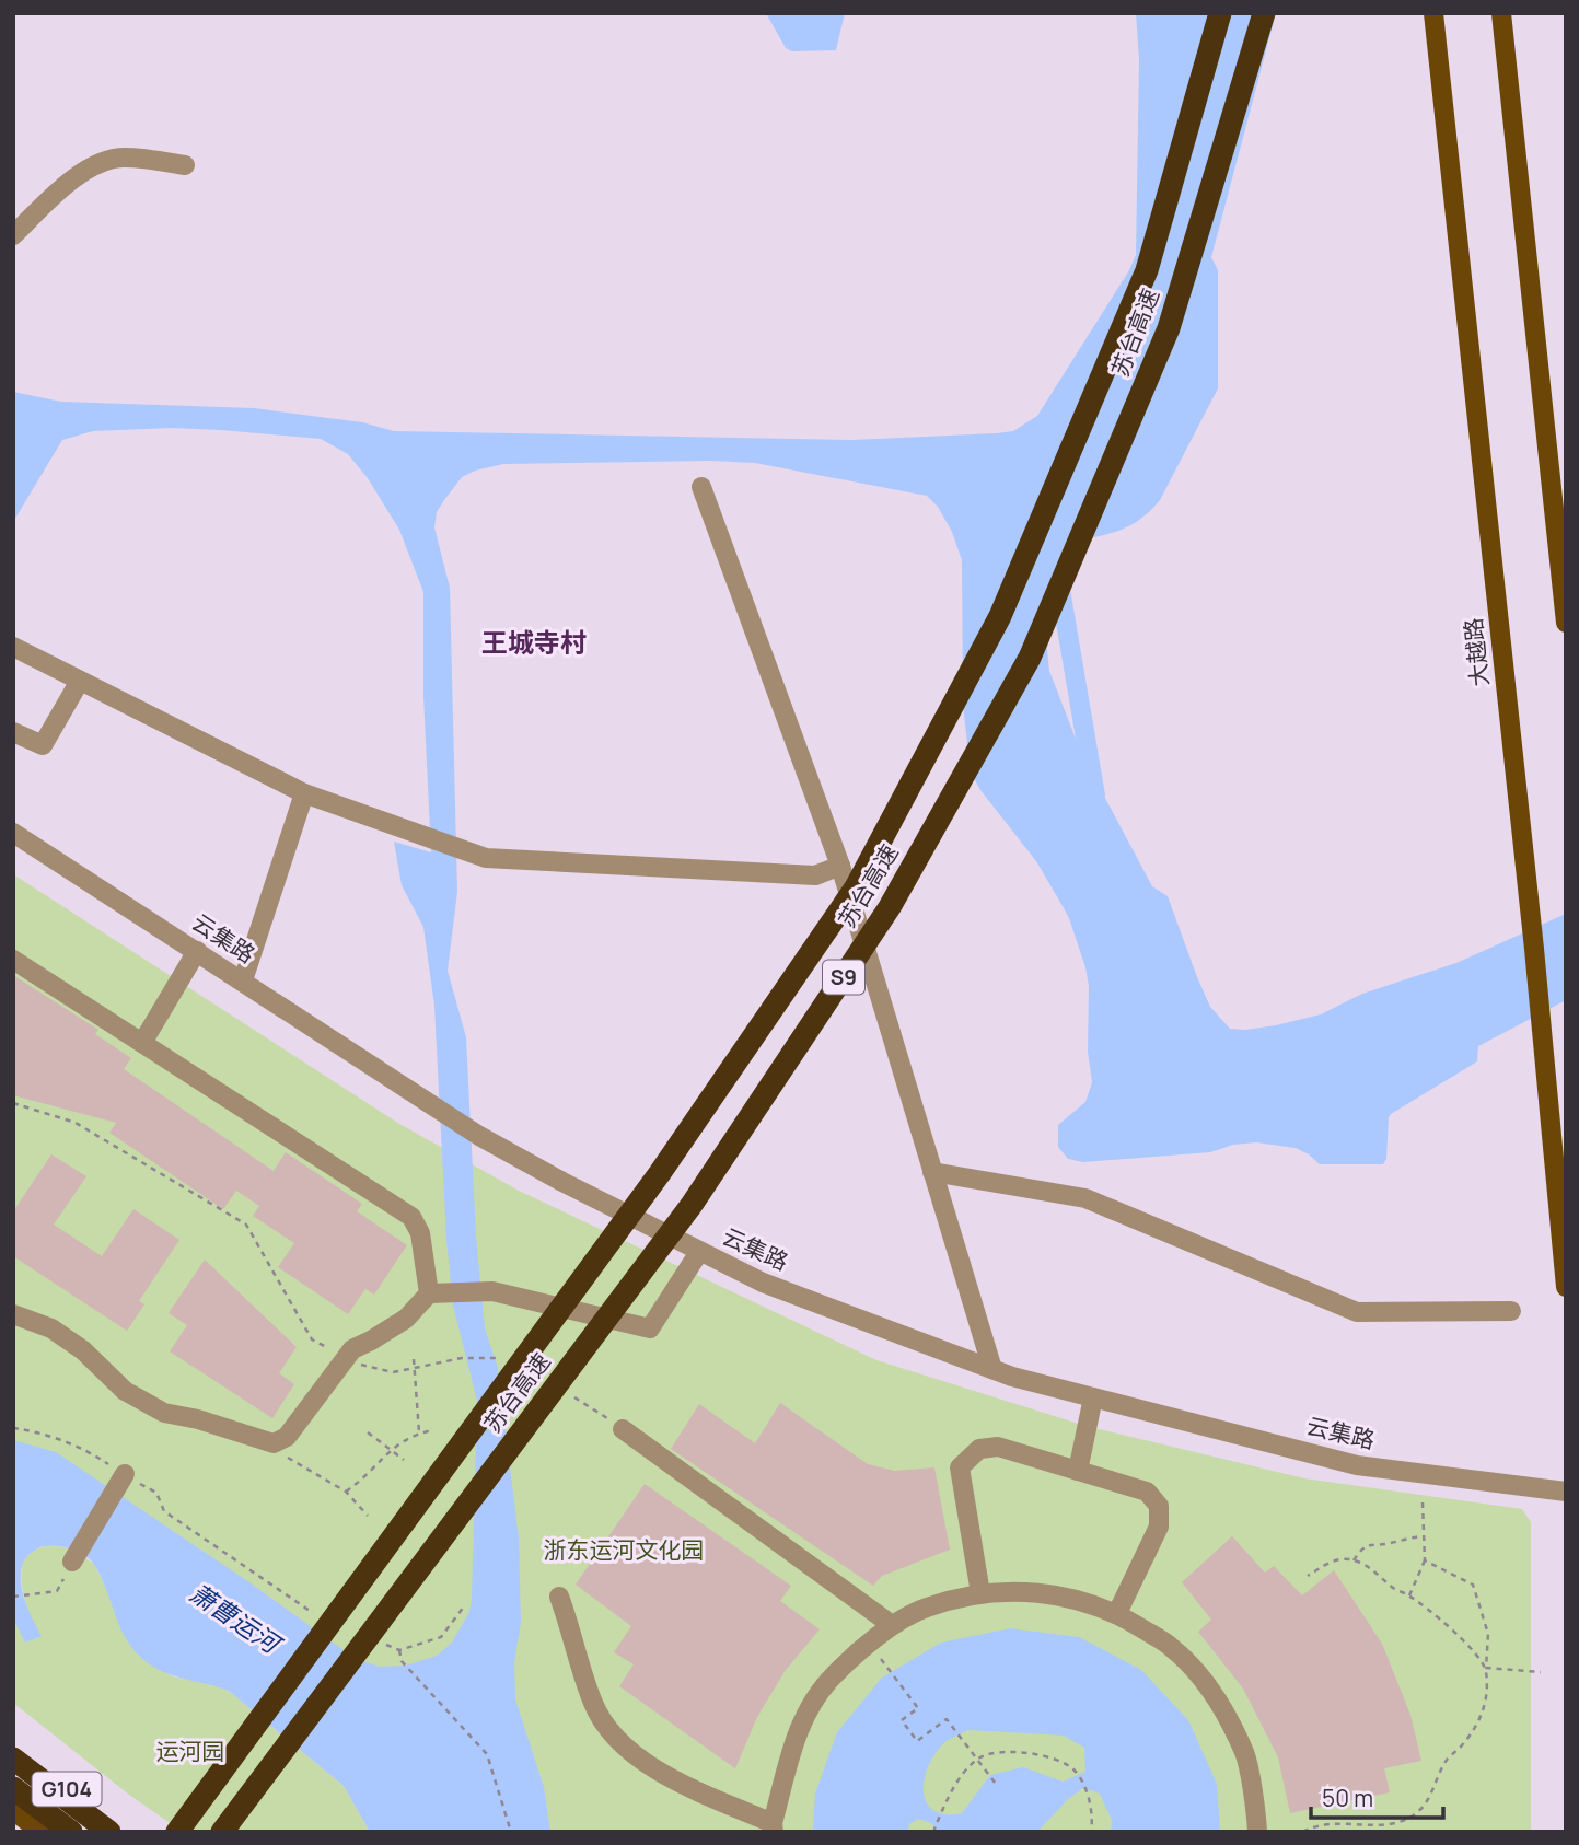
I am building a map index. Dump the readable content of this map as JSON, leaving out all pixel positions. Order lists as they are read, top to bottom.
{
  "streets": {
    "highway": ["苏台高速", "S9"],
    "main road": ["大越路", "G104"],
    "street": ["云集路"]
  },
  "districts": ["王城寺村"],
  "water": ["萧曹运河"],
  "parks": ["浙东运河文化园", "运河园"],
  "scale_bar": "50 m"
}
